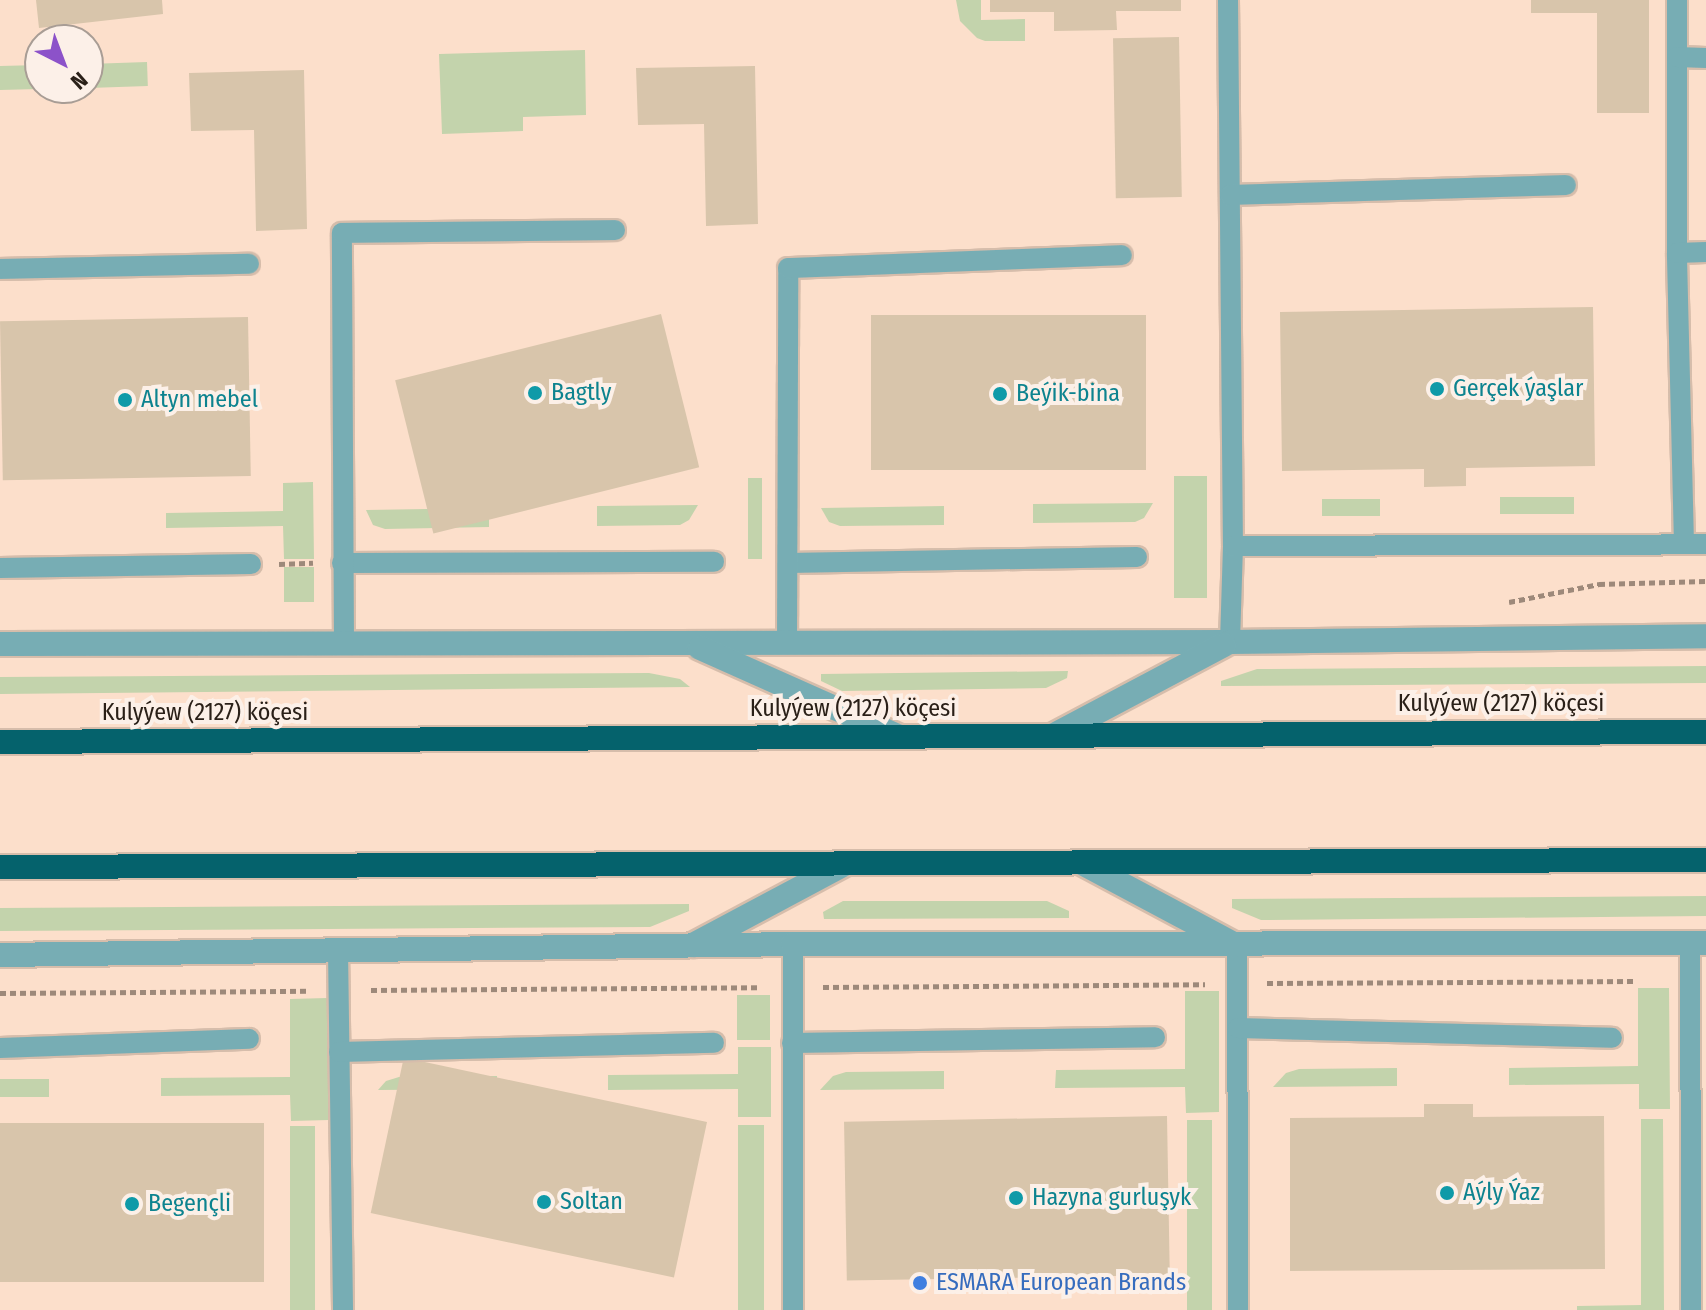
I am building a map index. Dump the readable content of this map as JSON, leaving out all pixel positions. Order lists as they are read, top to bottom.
{
  "streets": {
    "highway": ["Kulyýew (2127) köçesi"]
  },
  "places": [
    "Gerçek ýaşlar",
    "Bagtly",
    "Beýik-bina",
    "Altyn mebel",
    "Aýly Ýaz",
    "Hazyna gurluşyk",
    "Soltan",
    "Begençli",
    "ESMARA European Brands"
  ],
  "north": "bottom right"
}
